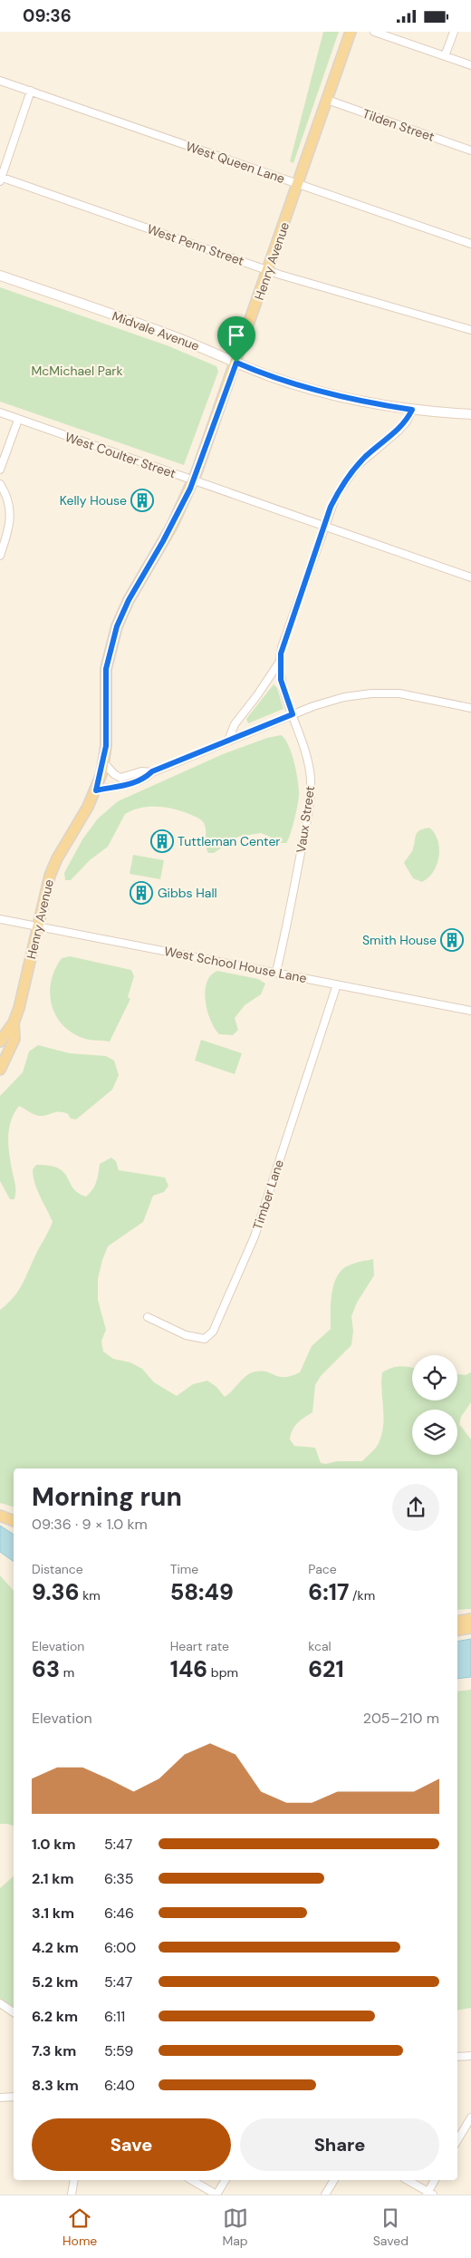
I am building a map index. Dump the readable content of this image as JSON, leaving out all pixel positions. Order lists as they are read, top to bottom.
{
  "streets": {
    "main road": ["Henry Avenue"],
    "street": [
      "Tilden Street",
      "West Queen Lane",
      "West Penn Street",
      "Midvale Avenue",
      "West Coulter Street",
      "Vaux Street",
      "West School House Lane",
      "Timber Lane"
    ]
  },
  "crossings": [
    ["Tilden Street", "Henry Avenue"],
    ["West Queen Lane", "Henry Avenue"],
    ["West Penn Street", "Henry Avenue"],
    ["Henry Avenue", "Midvale Avenue"],
    ["Henry Avenue", "West Coulter Street"],
    ["Henry Avenue", "West School House Lane"],
    ["Midvale Avenue", "Vaux Street"],
    ["West Coulter Street", "Vaux Street"],
    ["Vaux Street", "West School House Lane"],
    ["West School House Lane", "Timber Lane"]
  ],
  "parks": ["McMichael Park"],
  "places": {
    "building": [
      "Kelly House",
      "Tuttleman Center",
      "Gibbs Hall",
      "Smith House"
    ]
  },
  "page": {
    "status": "09:36",
    "heading": ["Morning run", "09:36 · 9 × 1.0 km"],
    "stats": [
      ["Distance", "9.36 km"],
      ["Time", "58:49"],
      ["Pace", "6:17 /km"],
      ["Elevation", "63 m"],
      ["Heart rate", "146 bpm"],
      ["kcal", "621"]
    ],
    "chart": ["Elevation", "205–210 m"],
    "list": [
      {
        "name": "1.0 km",
        "note": "5:47"
      },
      {
        "name": "2.1 km",
        "note": "6:35"
      },
      {
        "name": "3.1 km",
        "note": "6:46"
      },
      {
        "name": "4.2 km",
        "note": "6:00"
      },
      {
        "name": "5.2 km",
        "note": "5:47"
      },
      {
        "name": "6.2 km",
        "note": "6:11"
      },
      {
        "name": "7.3 km",
        "note": "5:59"
      },
      {
        "name": "8.3 km",
        "note": "6:40"
      }
    ],
    "buttons": ["Save", "Share"],
    "tabs": ["Home", "Map", "Saved"]
  }
}
